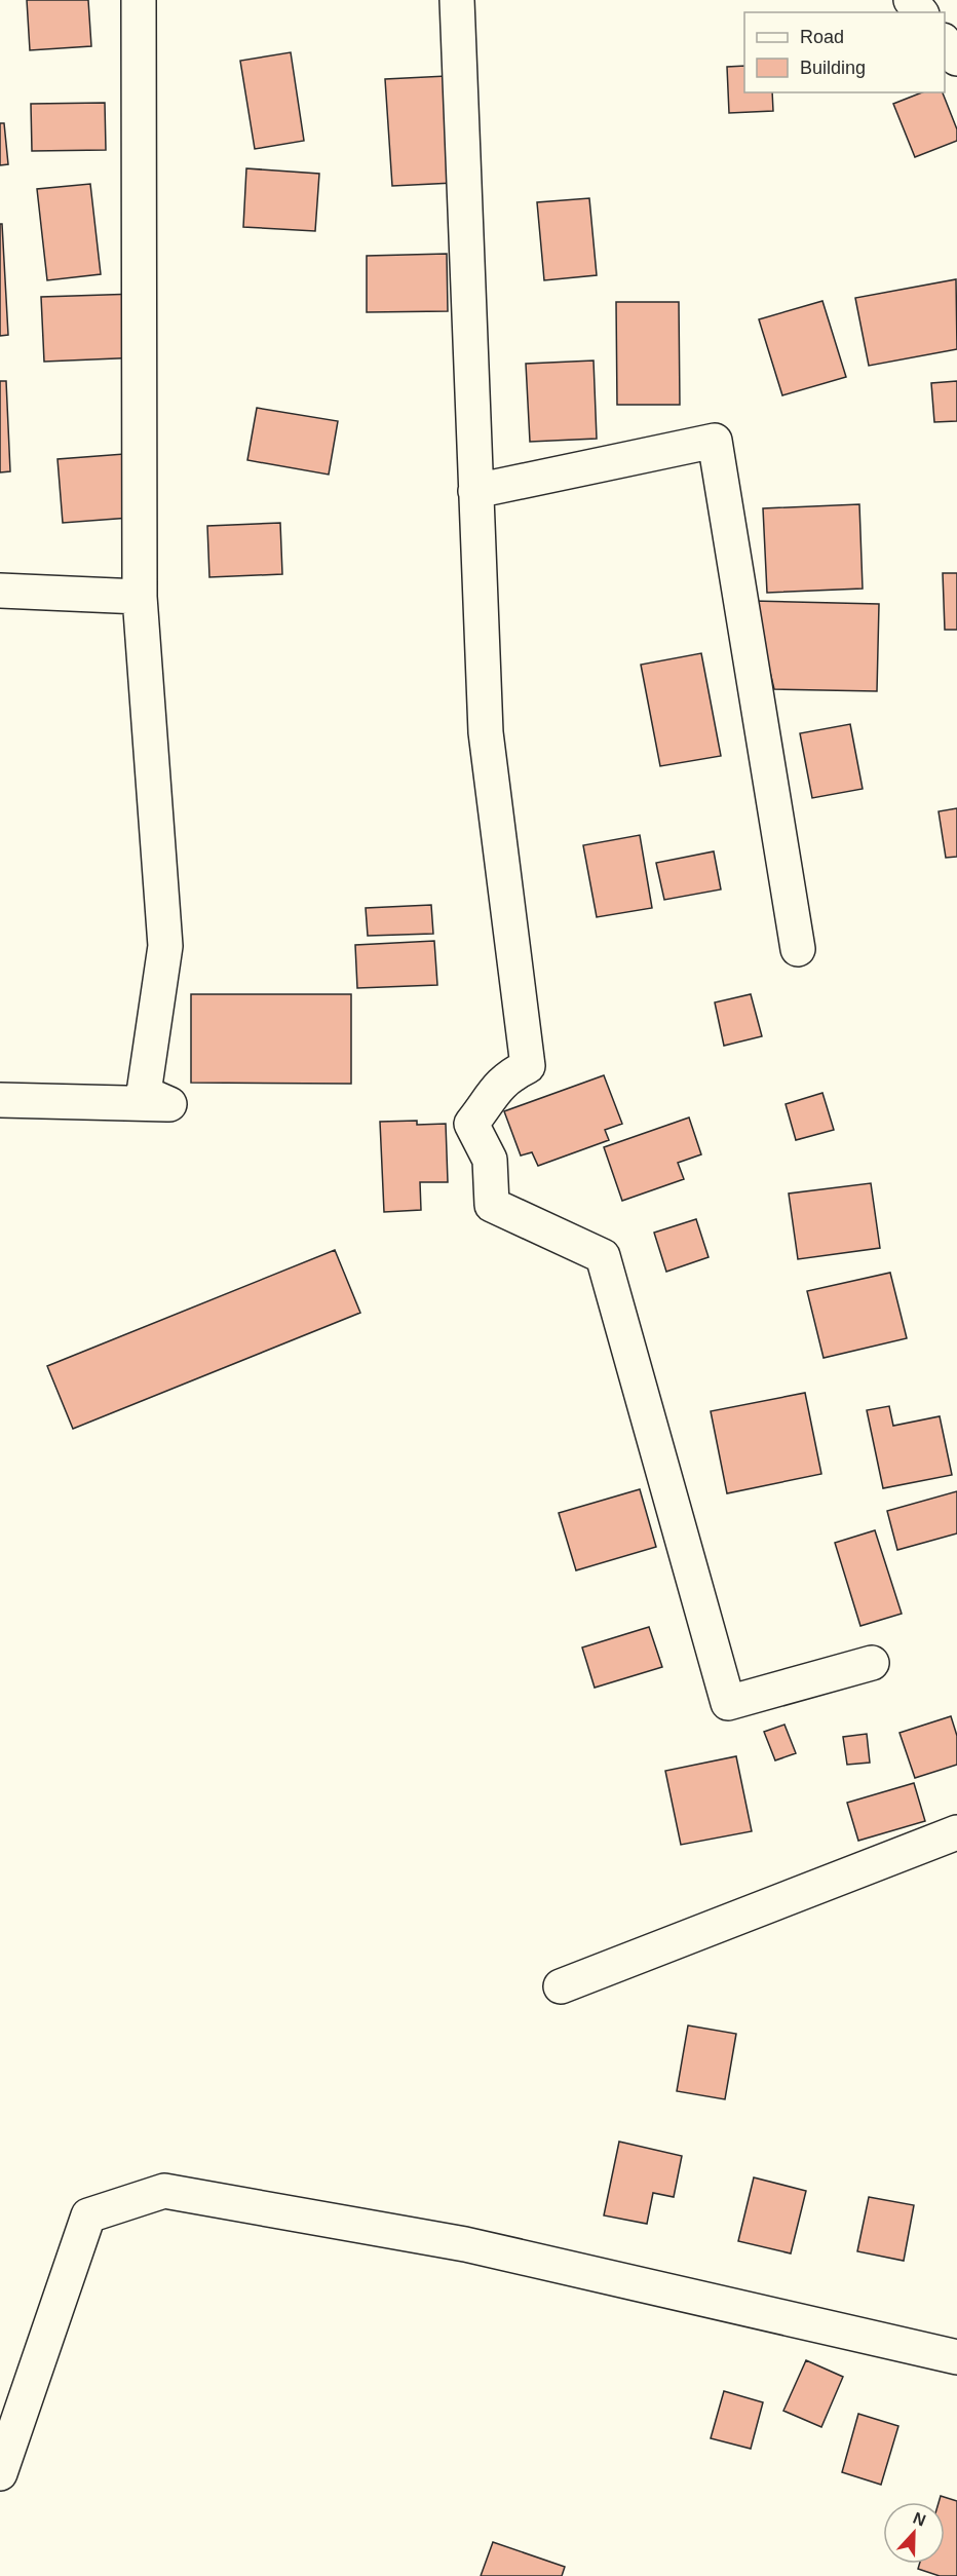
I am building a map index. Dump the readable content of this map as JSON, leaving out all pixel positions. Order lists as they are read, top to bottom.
{
  "legend": ["Road", "Building"],
  "north": "top"
}
